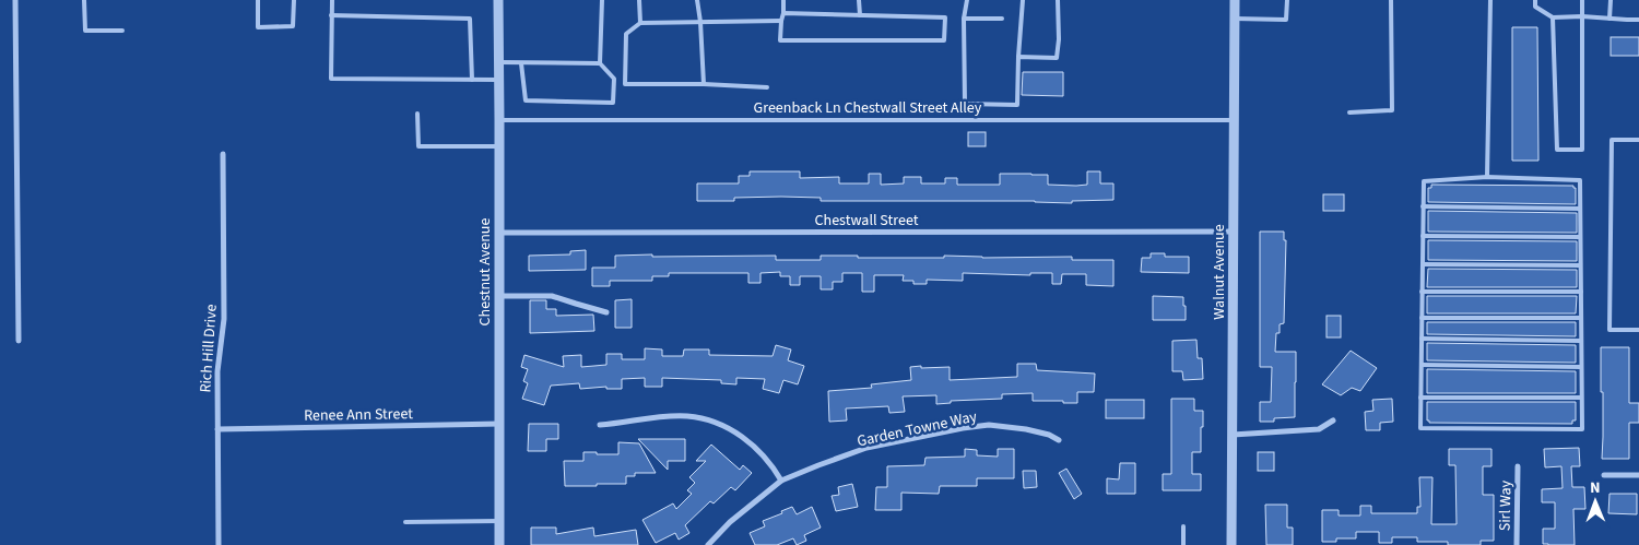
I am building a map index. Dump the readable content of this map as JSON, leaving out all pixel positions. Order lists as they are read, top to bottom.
{
  "streets": {
    "street": [
      "Chestwall Street",
      "Chestnut Avenue",
      "Walnut Avenue",
      "Rich Hill Drive",
      "Renee Ann Street",
      "Garden Towne Way",
      "Sirl Way"
    ],
    "lane": ["Greenback Ln Chestwall Street Alley"]
  },
  "crossings": [
    ["Greenback Ln Chestwall Street Alley", "Chestnut Avenue"],
    ["Greenback Ln Chestwall Street Alley", "Walnut Avenue"],
    ["Chestwall Street", "Chestnut Avenue"],
    ["Chestwall Street", "Walnut Avenue"],
    ["Chestnut Avenue", "Renee Ann Street"],
    ["Rich Hill Drive", "Renee Ann Street"]
  ],
  "north": "top"
}
